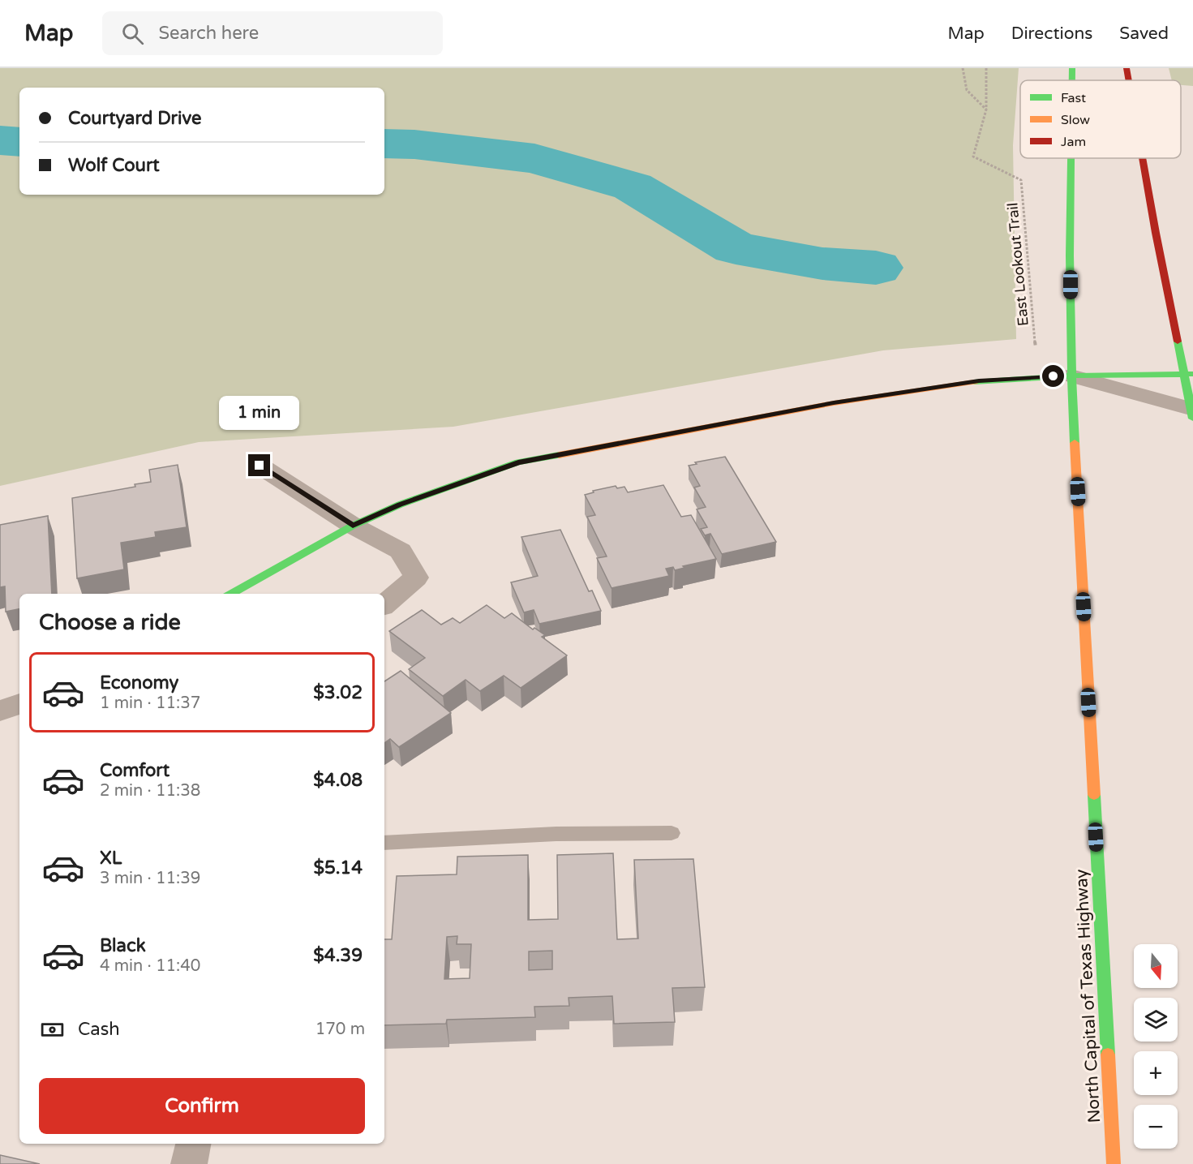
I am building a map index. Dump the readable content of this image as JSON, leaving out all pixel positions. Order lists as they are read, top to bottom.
{
  "streets": {
    "main road": ["North Capital of Texas Highway"],
    "path": ["East Lookout Trail"]
  },
  "legend": ["Fast", "Slow", "Jam"],
  "north": "bottom",
  "page": {
    "header": "Map",
    "search": "Search here",
    "nav": ["Map", "Directions", "Saved"],
    "banner": ["Courtyard Drive", "Wolf Court"],
    "bubble": "1 min",
    "heading": "Choose a ride",
    "list": [
      {
        "name": "Economy",
        "note": "1 min · 11:37",
        "value": "$3.02"
      },
      {
        "name": "Comfort",
        "note": "2 min · 11:38",
        "value": "$4.08"
      },
      {
        "name": "XL",
        "note": "3 min · 11:39",
        "value": "$5.14"
      },
      {
        "name": "Black",
        "note": "4 min · 11:40",
        "value": "$4.39"
      }
    ],
    "map_buttons": ["+", "−"],
    "pay": ["Cash", "170 m"],
    "buttons": "Confirm"
  }
}
